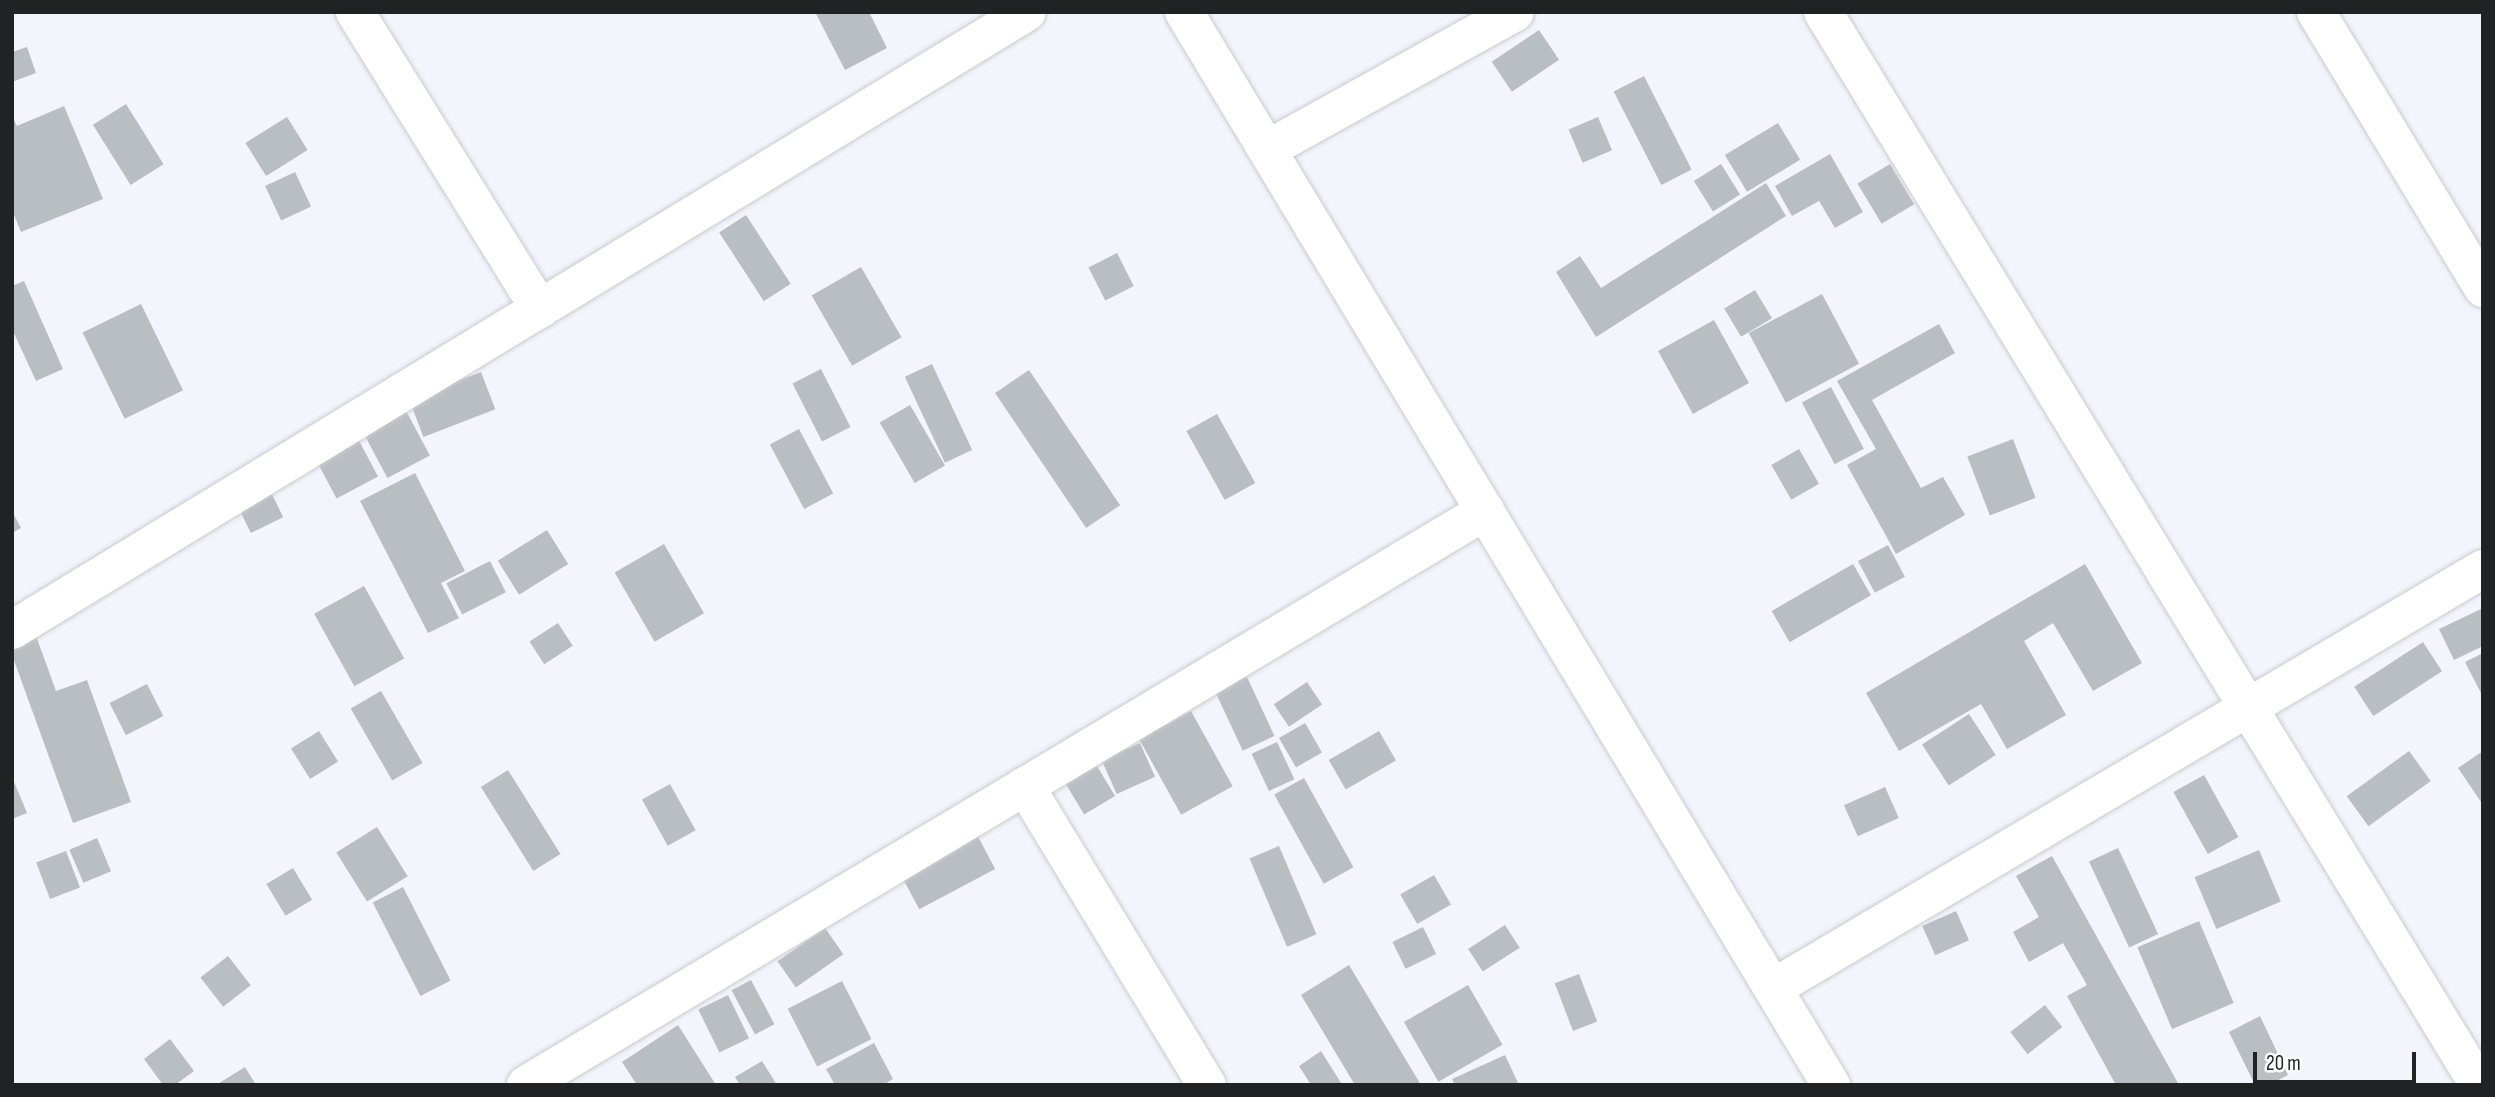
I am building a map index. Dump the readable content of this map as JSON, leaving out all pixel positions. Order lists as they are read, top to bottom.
{
  "scale_bar": "20 m"
}
